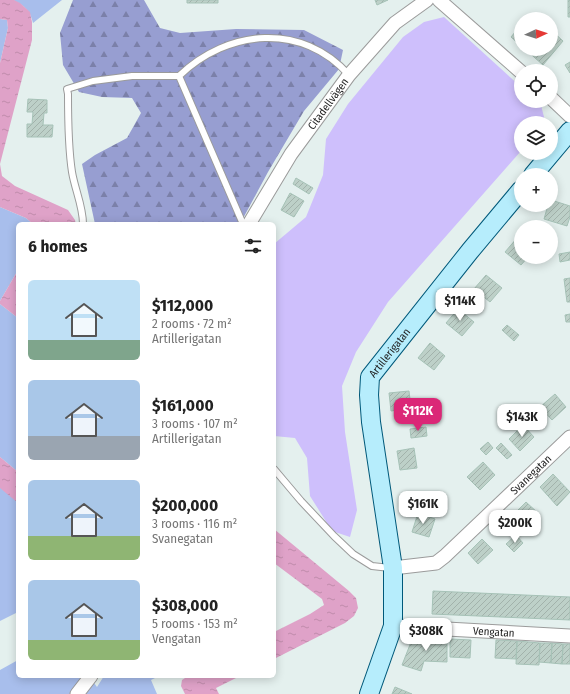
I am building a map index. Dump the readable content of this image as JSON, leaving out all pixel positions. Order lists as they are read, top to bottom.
{
  "streets": {
    "street": [
      "Citadellvägen",
      "Artillerigatan",
      "Svanegatan",
      "Vengatan"
    ]
  },
  "crossings": [
    ["Artillerigatan", "Svanegatan"],
    ["Artillerigatan", "Vengatan"]
  ],
  "north": "right",
  "page": {
    "map_buttons": ["+", "−"],
    "heading": "6 homes",
    "list": [
      {
        "name": "$112,000",
        "note": "2 rooms · 72 m² · Artillerigatan"
      },
      {
        "name": "$161,000",
        "note": "3 rooms · 107 m² · Artillerigatan"
      },
      {
        "name": "$200,000",
        "note": "3 rooms · 116 m² · Svanegatan"
      },
      {
        "name": "$308,000",
        "note": "5 rooms · 153 m² · Vengatan"
      }
    ],
    "price": [
      "$114K",
      "$112K",
      "$143K",
      "$161K",
      "$200K",
      "$308K"
    ]
  }
}
